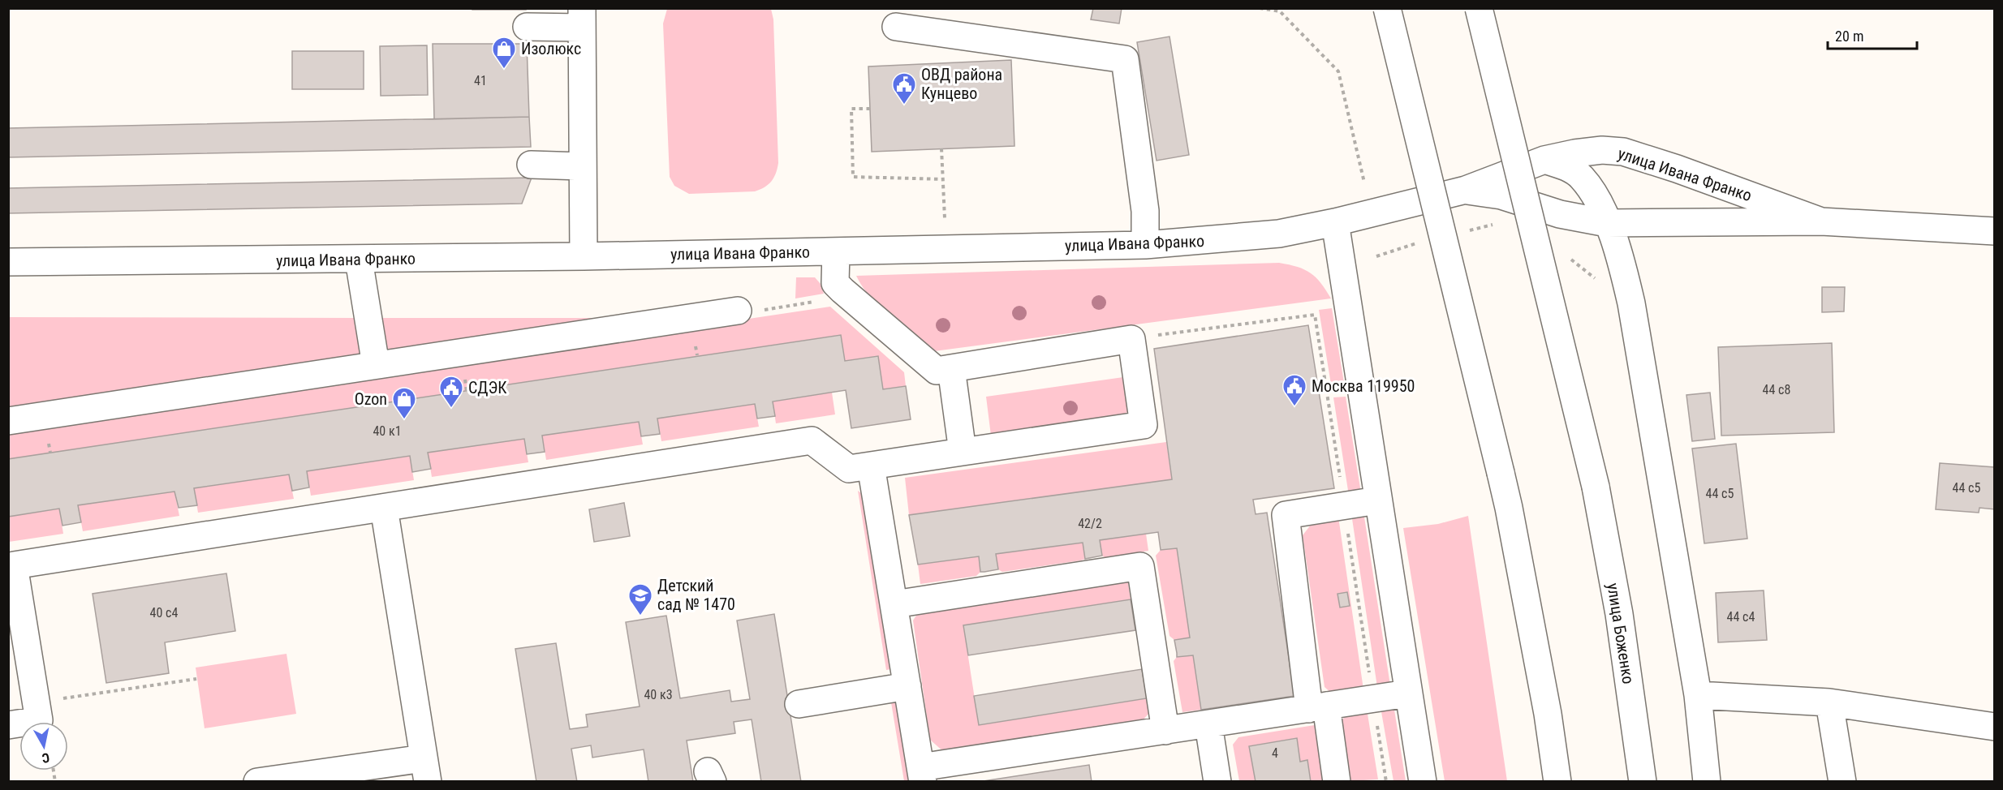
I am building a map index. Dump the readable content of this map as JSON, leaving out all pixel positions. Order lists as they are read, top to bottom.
{
  "streets": {
    "street": ["улица Ивана Франко", "улица Боженко"]
  },
  "places": {
    "shop": ["Изолюкс", "Ozon"],
    "public building": ["ОВД района Кунцево", "Москва 119950", "СДЭК"],
    "school or university": ["Детский сад № 1470"]
  },
  "house_numbers": [
    "41",
    "44 с8",
    "40 к1",
    "44 с5",
    "44 с5",
    "42/2",
    "40 с4",
    "44 с4",
    "40 к3",
    "4"
  ],
  "scale_bar": "20 m",
  "north": "bottom"
}
